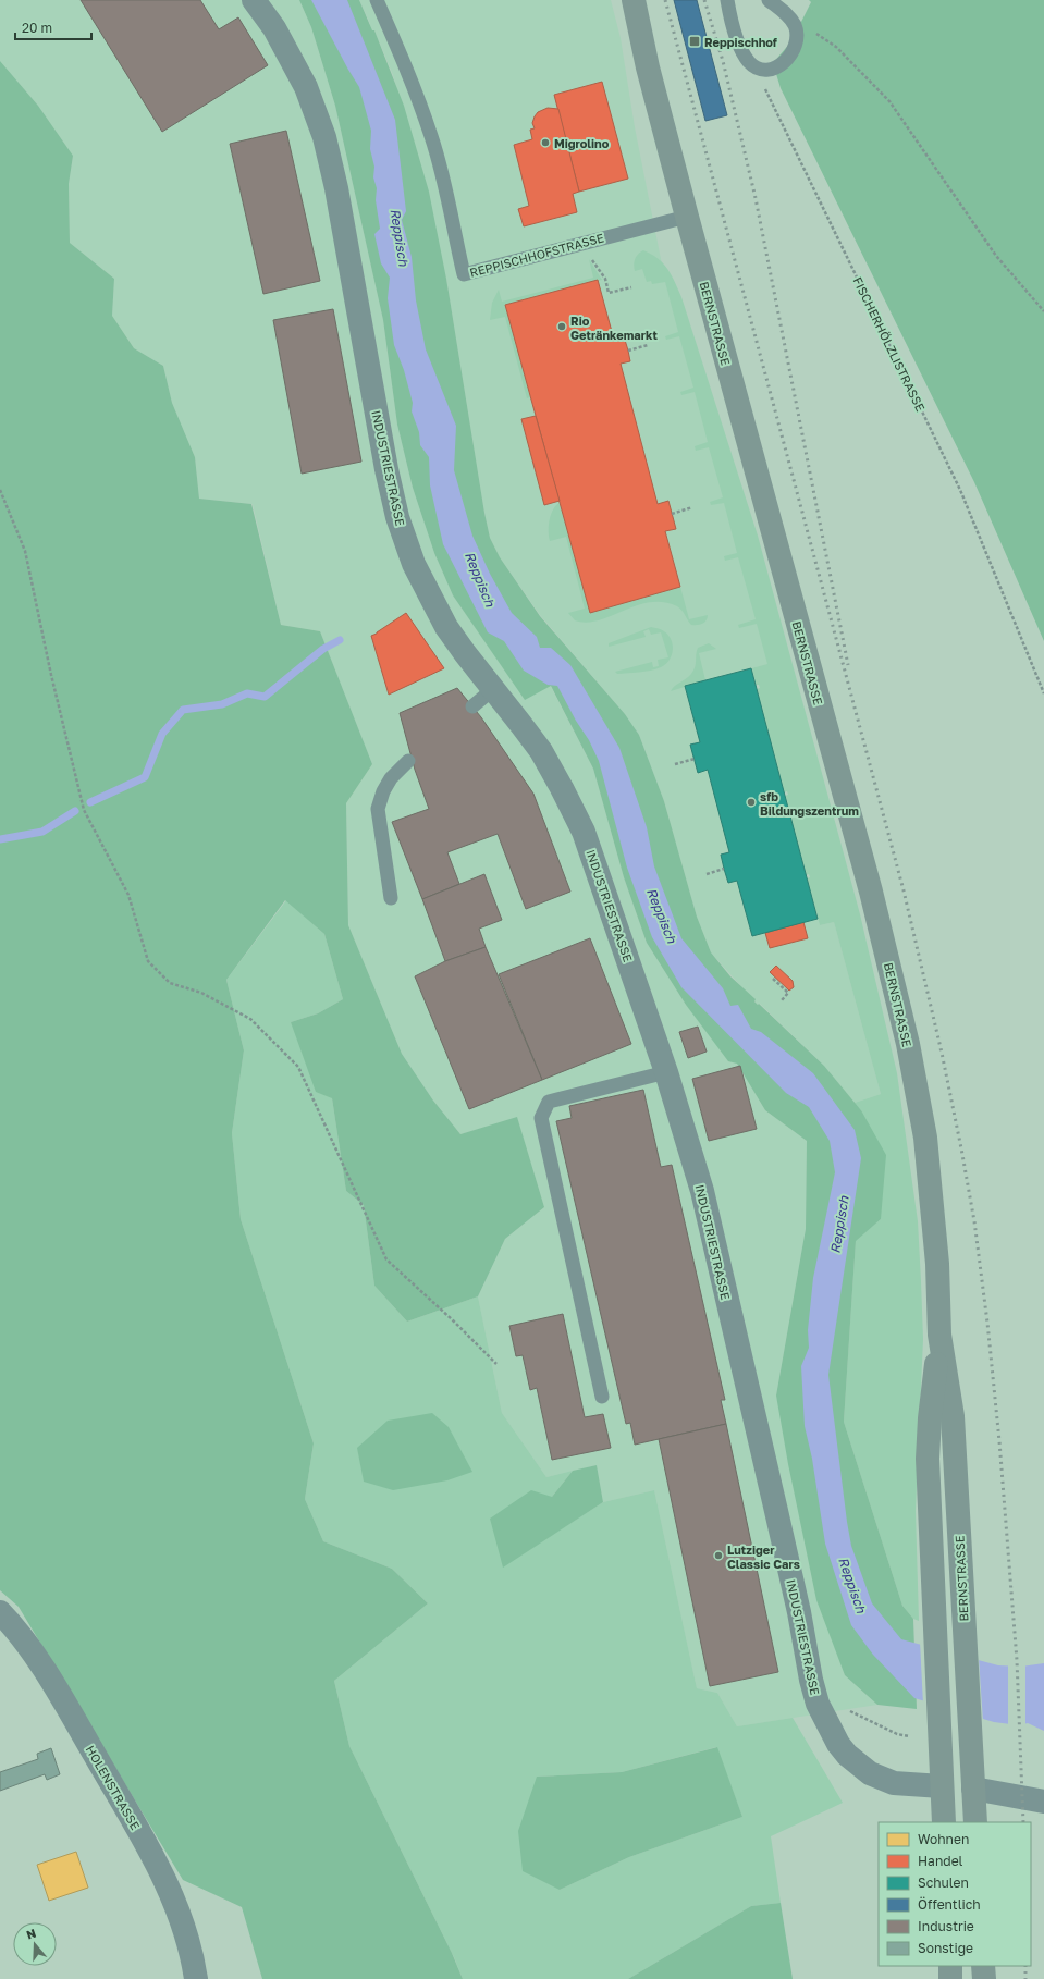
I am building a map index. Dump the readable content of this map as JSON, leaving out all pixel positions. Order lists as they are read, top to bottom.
{
  "streets": {
    "main road": ["BERNSTRASSE"],
    "street": ["INDUSTRIESTRASSE", "HOLENSTRASSE"],
    "lane": ["REPPISCHHOFSTRASSE"],
    "path": ["FISCHERHÖLZLISTRASSE"]
  },
  "crossings": [
    ["REPPISCHHOFSTRASSE", "BERNSTRASSE"],
    ["BERNSTRASSE", "INDUSTRIESTRASSE"]
  ],
  "water": ["Reppisch"],
  "places": {
    "transit": ["Reppischhof"],
    "other": [
      "Migrolino",
      "Rio Getränkemarkt",
      "sfb Bildungszentrum",
      "Lutziger Classic Cars"
    ]
  },
  "legend": [
    "Wohnen",
    "Handel",
    "Schulen",
    "Öffentlich",
    "Industrie",
    "Sonstige"
  ],
  "scale_bar": "20 m",
  "north": "top"
}
